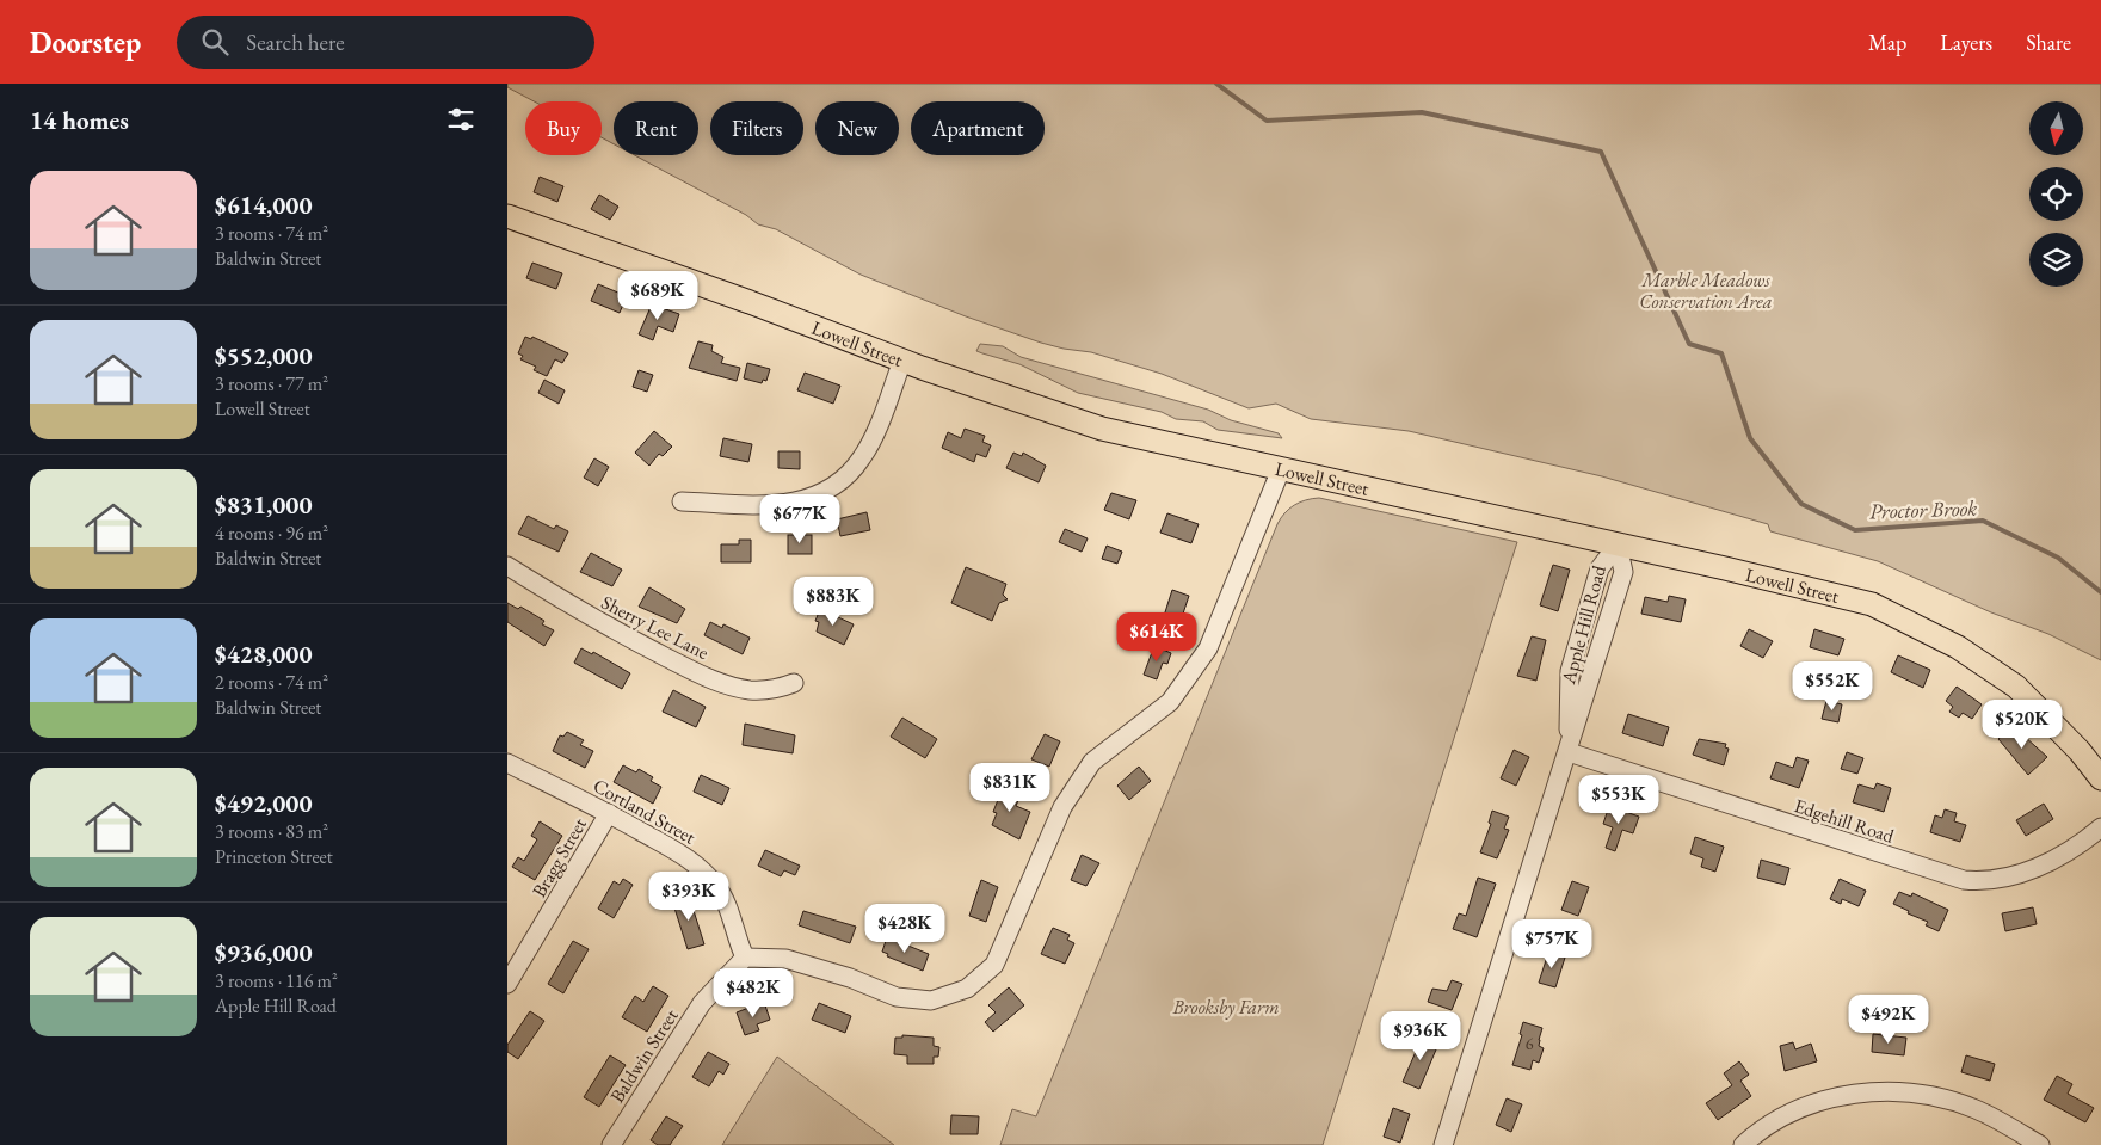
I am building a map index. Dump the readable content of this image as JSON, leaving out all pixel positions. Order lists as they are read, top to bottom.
{
  "streets": {
    "main road": ["Lowell Street"],
    "street": [
      "Apple Hill Road",
      "Sherry Lee Lane",
      "Cortland Street",
      "Edgehill Road",
      "Bragg Street",
      "Baldwin Street"
    ]
  },
  "crossings": [
    ["Lowell Street", "Apple Hill Road"],
    ["Apple Hill Road", "Edgehill Road"],
    ["Cortland Street", "Bragg Street"],
    ["Cortland Street", "Baldwin Street"]
  ],
  "water": ["Proctor Brook"],
  "parks": ["Marble Meadows Conservation Area", "Brooksby Farm"],
  "house_numbers": ["6"],
  "north": "bottom",
  "page": {
    "header": "Doorstep",
    "search": "Search here",
    "nav": ["Map", "Layers", "Share"],
    "heading": "14 homes",
    "chip": [
      "Buy",
      "Rent",
      "Filters",
      "New",
      "Apartment"
    ],
    "list": [
      {
        "name": "$614,000",
        "note": "3 rooms · 74 m² · Baldwin Street"
      },
      {
        "name": "$552,000",
        "note": "3 rooms · 77 m² · Lowell Street"
      },
      {
        "name": "$831,000",
        "note": "4 rooms · 96 m² · Baldwin Street"
      },
      {
        "name": "$428,000",
        "note": "2 rooms · 74 m² · Baldwin Street"
      },
      {
        "name": "$492,000",
        "note": "3 rooms · 83 m² · Princeton Street"
      },
      {
        "name": "$936,000",
        "note": "3 rooms · 116 m² · Apple Hill Road"
      }
    ],
    "price": [
      "$689K",
      "$677K",
      "$883K",
      "$614K",
      "$552K",
      "$520K",
      "$831K",
      "$553K",
      "$393K",
      "$428K",
      "$757K",
      "$482K",
      "$492K",
      "$936K"
    ]
  }
}
